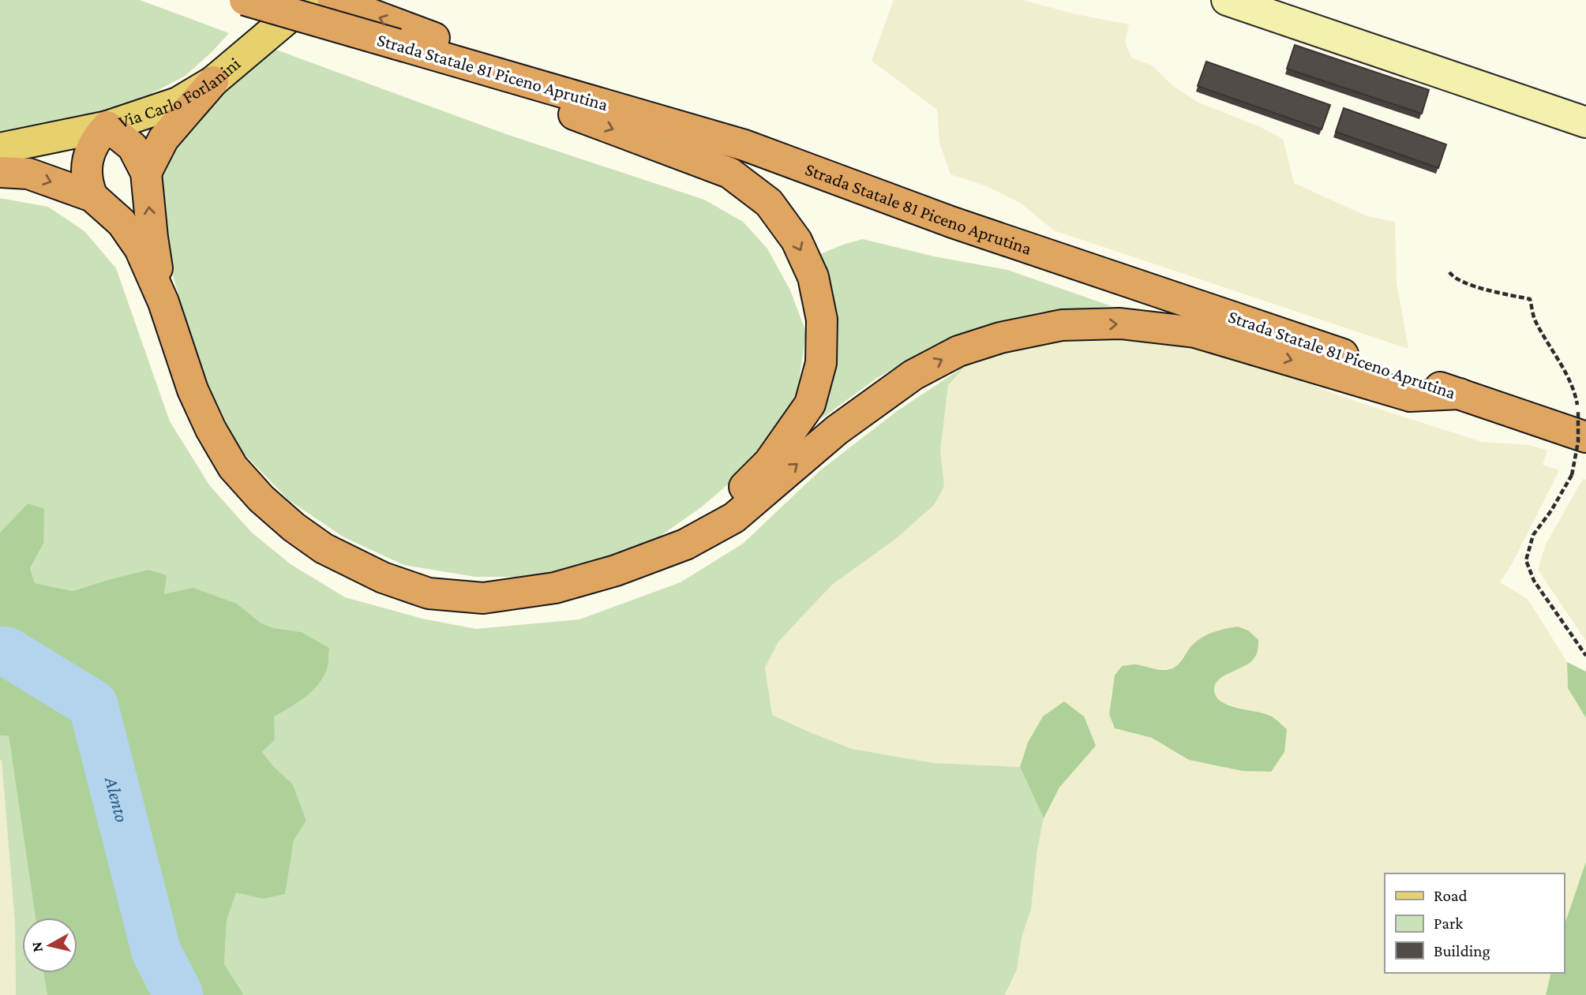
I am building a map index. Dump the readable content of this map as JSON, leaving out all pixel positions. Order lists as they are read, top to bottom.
{
  "streets": {
    "highway": ["Strada Statale 81 Piceno Aprutina"],
    "main road": ["Via Carlo Forlanini"]
  },
  "water": ["Alento"],
  "legend": ["Road", "Park", "Building"],
  "north": "left"
}
